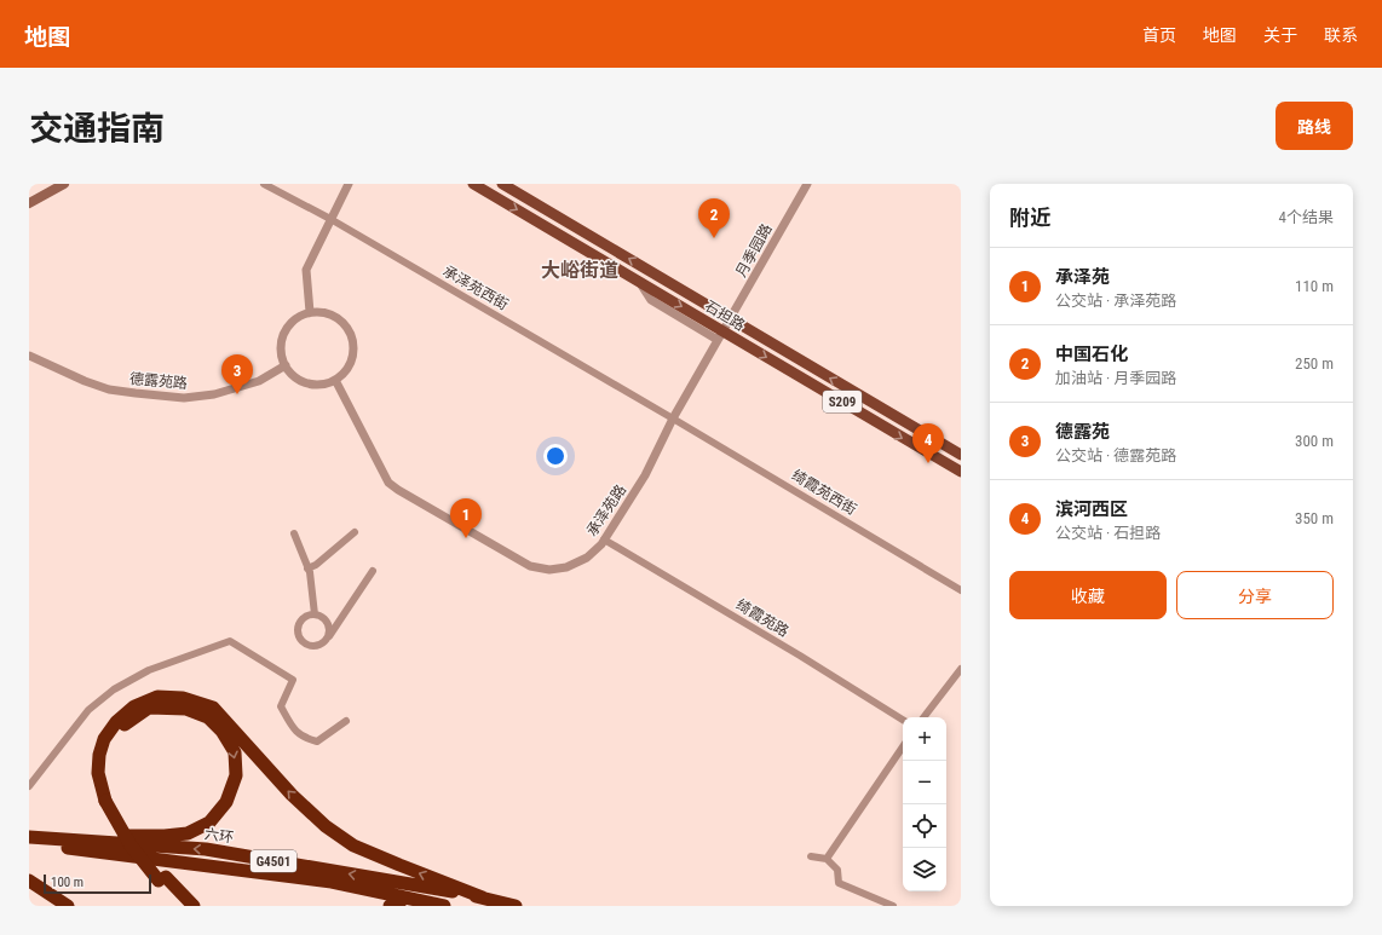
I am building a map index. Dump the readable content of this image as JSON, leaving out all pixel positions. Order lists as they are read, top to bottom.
{
  "streets": {
    "highway": ["六环", "G4501"],
    "main road": ["石担路", "S209"],
    "street": [
      "月季园路",
      "承泽苑西街",
      "德露苑路",
      "绮霞苑西街",
      "承泽苑路",
      "绮霞苑路"
    ]
  },
  "crossings": [
    ["月季园路", "石担路"],
    ["月季园路", "承泽苑路"],
    ["承泽苑西街", "绮霞苑西街"],
    ["承泽苑西街", "承泽苑路"],
    ["石担路", "承泽苑路"],
    ["德露苑路", "承泽苑路"],
    ["绮霞苑西街", "承泽苑路"],
    ["承泽苑路", "绮霞苑路"]
  ],
  "districts": ["大峪街道"],
  "scale_bar": "100 m",
  "page": {
    "header": "地图",
    "nav": [
      "首页",
      "地图",
      "关于",
      "联系"
    ],
    "title": "交通指南",
    "buttons": [
      "路线",
      ["收藏", "分享"]
    ],
    "heading": ["附近", "4个结果"],
    "pins": [
      "2",
      "3",
      "4",
      "1"
    ],
    "list": [
      {
        "mark": "1",
        "name": "承泽苑",
        "note": "公交站 · 承泽苑路",
        "value": "110 m"
      },
      {
        "mark": "2",
        "name": "中国石化",
        "note": "加油站 · 月季园路",
        "value": "250 m"
      },
      {
        "mark": "3",
        "name": "德露苑",
        "note": "公交站 · 德露苑路",
        "value": "300 m"
      },
      {
        "mark": "4",
        "name": "滨河西区",
        "note": "公交站 · 石担路",
        "value": "350 m"
      }
    ],
    "map_buttons": ["+", "−"],
    "scale": "100 m"
  }
}
